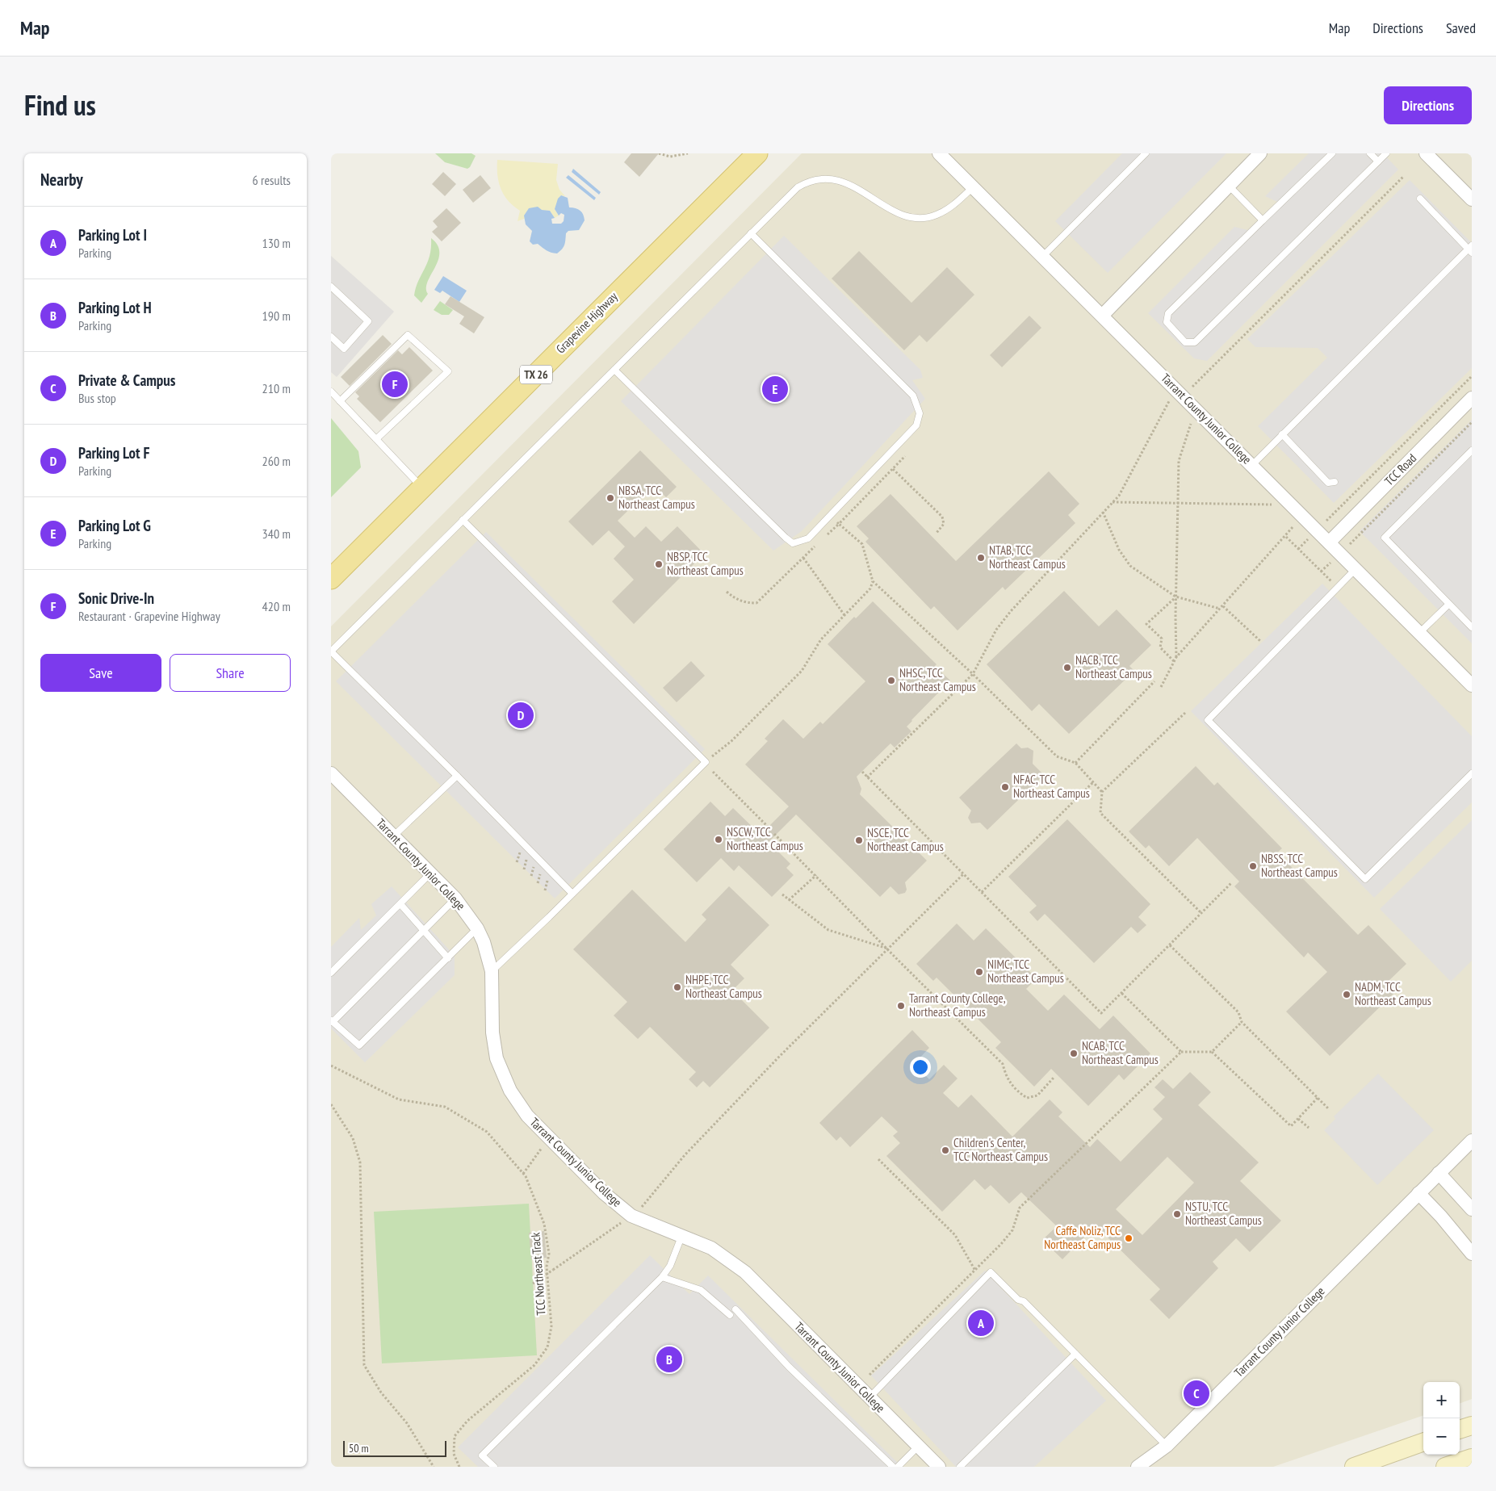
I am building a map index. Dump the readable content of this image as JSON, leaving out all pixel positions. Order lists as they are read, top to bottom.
{
  "streets": {
    "main road": ["Grapevine Highway", "TX 26"],
    "street": ["Tarrant County Junior College", "TCC Road"],
    "path": ["TCC Northeast Track"]
  },
  "crossings": [
    ["Tarrant County Junior College", "TCC Road"]
  ],
  "places": [
    "NBSA, TCC Northeast Campus",
    "NTAB, TCC Northeast Campus",
    "NBSP, TCC Northeast Campus",
    "NACB, TCC Northeast Campus",
    "NHSC, TCC Northeast Campus",
    "NFAC, TCC Northeast Campus",
    "NSCW, TCC Northeast Campus",
    "NSCE, TCC Northeast Campus",
    "NBSS, TCC Northeast Campus",
    "NIMC, TCC Northeast Campus",
    "NHPE, TCC Northeast Campus",
    "NADM, TCC Northeast Campus",
    "Tarrant County College, Northeast Campus",
    "NCAB, TCC Northeast Campus",
    "Children's Center, TCC Northeast Campus",
    "NSTU, TCC Northeast Campus",
    "Caffe Noliz, TCC Northeast Campus"
  ],
  "scale_bar": "50 m",
  "page": {
    "header": "Map",
    "nav": ["Map", "Directions", "Saved"],
    "title": "Find us",
    "buttons": [
      "Directions",
      ["Save", "Share"]
    ],
    "heading": ["Nearby", "6 results"],
    "list": [
      {
        "mark": "A",
        "name": "Parking Lot I",
        "note": "Parking",
        "value": "130 m"
      },
      {
        "mark": "B",
        "name": "Parking Lot H",
        "note": "Parking",
        "value": "190 m"
      },
      {
        "mark": "C",
        "name": "Private & Campus",
        "note": "Bus stop",
        "value": "210 m"
      },
      {
        "mark": "D",
        "name": "Parking Lot F",
        "note": "Parking",
        "value": "260 m"
      },
      {
        "mark": "E",
        "name": "Parking Lot G",
        "note": "Parking",
        "value": "340 m"
      },
      {
        "mark": "F",
        "name": "Sonic Drive-In",
        "note": "Restaurant · Grapevine Highway",
        "value": "420 m"
      }
    ],
    "pins": [
      "F",
      "E",
      "D",
      "A",
      "B",
      "C"
    ],
    "map_buttons": ["+", "−"],
    "scale": "50 m"
  }
}
